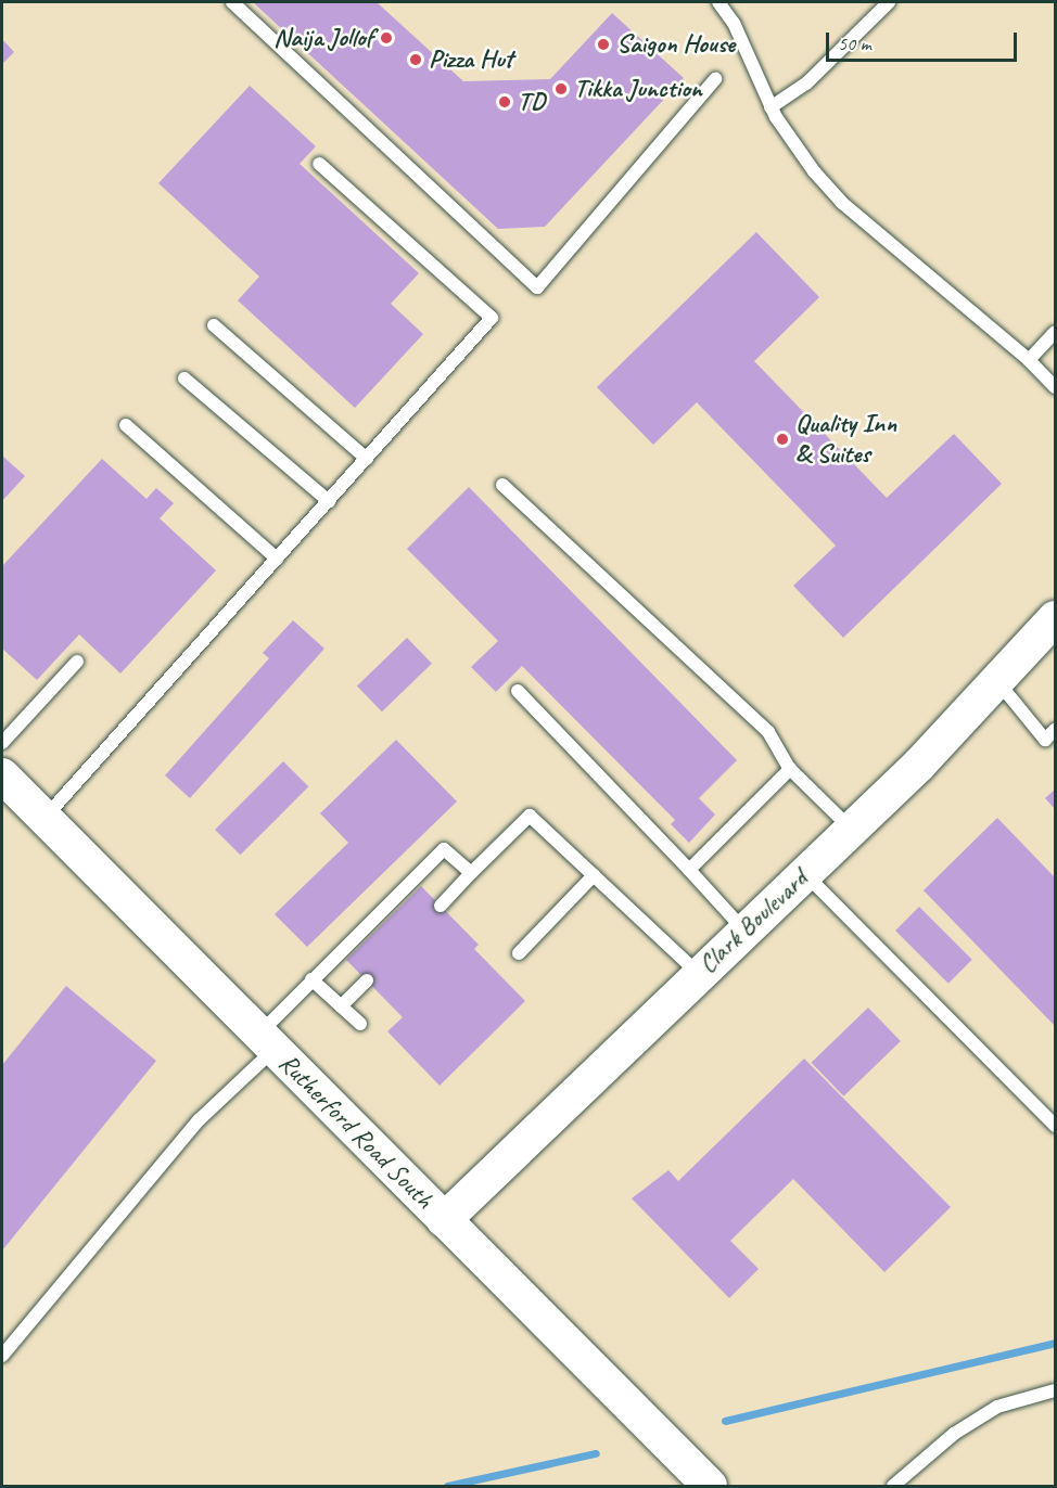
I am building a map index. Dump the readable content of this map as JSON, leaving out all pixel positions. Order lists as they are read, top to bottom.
{
  "streets": {
    "street": ["Clark Boulevard", "Rutherford Road South"]
  },
  "crossings": [
    ["Clark Boulevard", "Rutherford Road South"]
  ],
  "places": [
    "Naija Jollof",
    "Saigon House",
    "Pizza Hut",
    "Tikka Junction",
    "TD",
    "Quality Inn & Suites"
  ],
  "scale_bar": "50 m"
}
